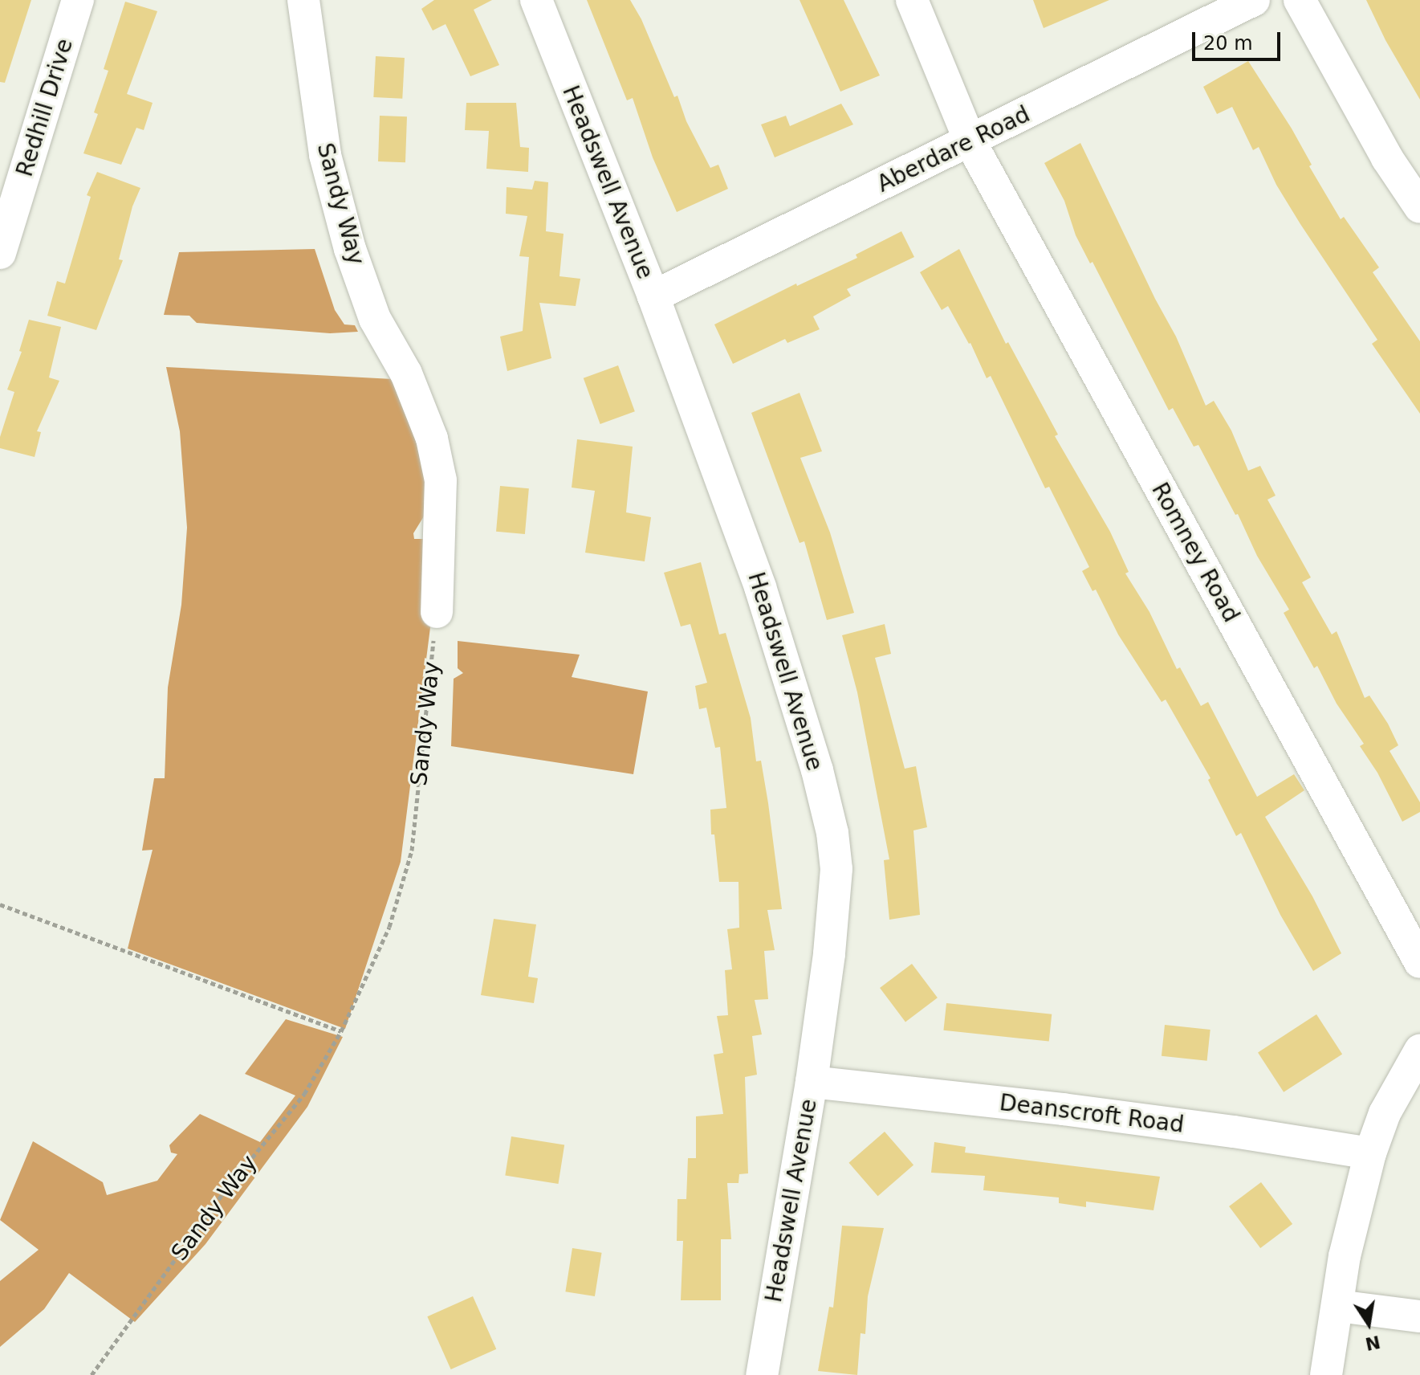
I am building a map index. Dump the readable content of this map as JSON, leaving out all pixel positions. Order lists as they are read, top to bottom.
{
  "streets": {
    "street": [
      "Redhill Drive",
      "Aberdare Road",
      "Headswell Avenue",
      "Sandy Way",
      "Romney Road",
      "Deanscroft Road"
    ]
  },
  "crossings": [
    ["Aberdare Road", "Headswell Avenue"],
    ["Aberdare Road", "Romney Road"],
    ["Headswell Avenue", "Deanscroft Road"]
  ],
  "scale_bar": "20 m",
  "north": "bottom"
}
